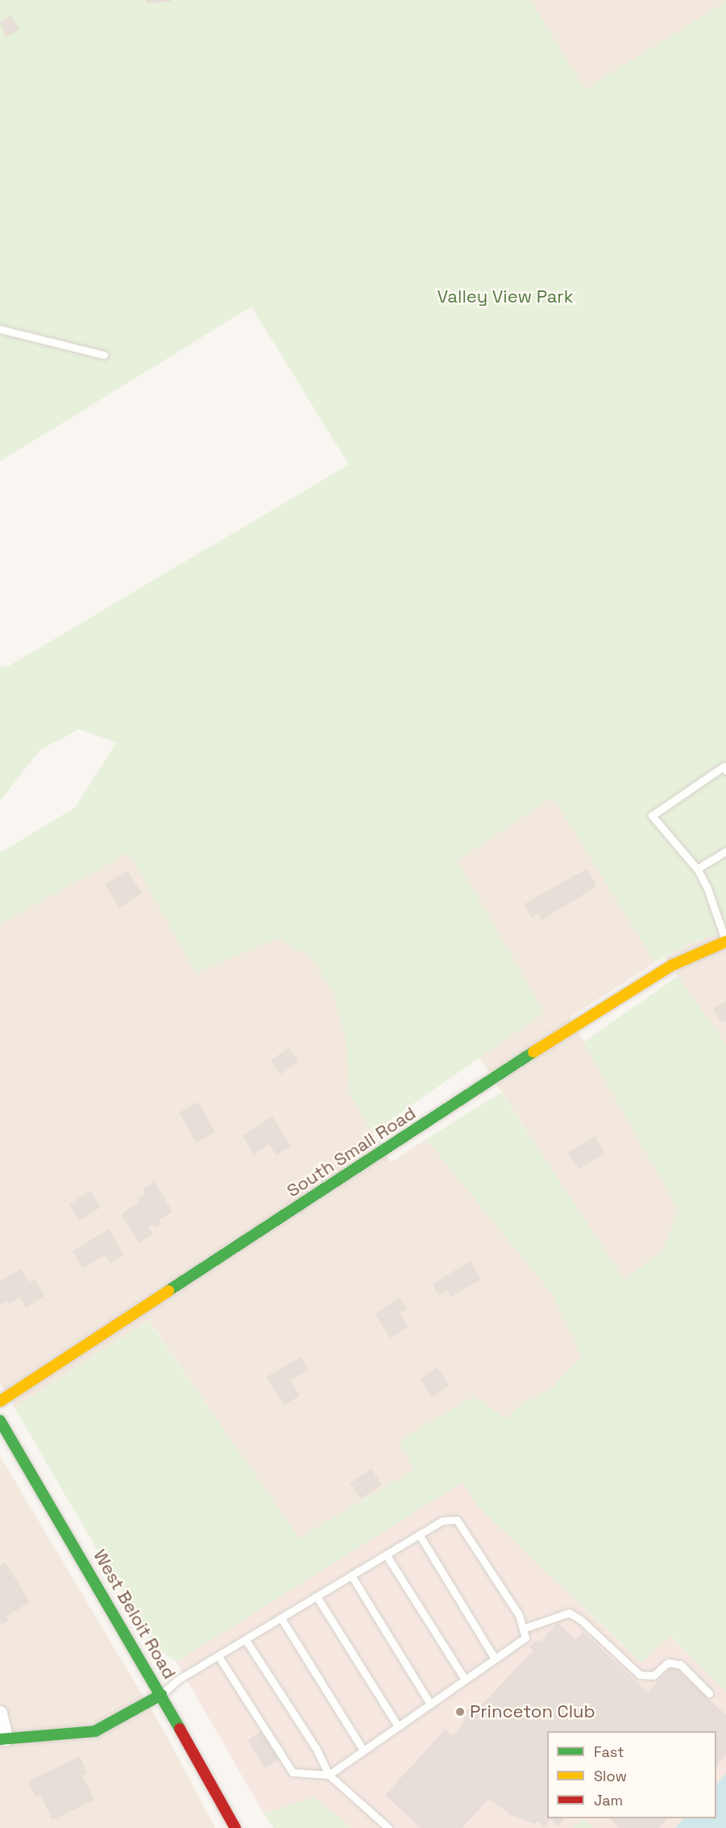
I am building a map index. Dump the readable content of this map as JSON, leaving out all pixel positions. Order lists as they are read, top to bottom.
{
  "streets": {
    "street": ["South Small Road", "West Beloit Road"]
  },
  "parks": ["Valley View Park"],
  "places": ["Princeton Club"],
  "legend": ["Fast", "Slow", "Jam"]
}
